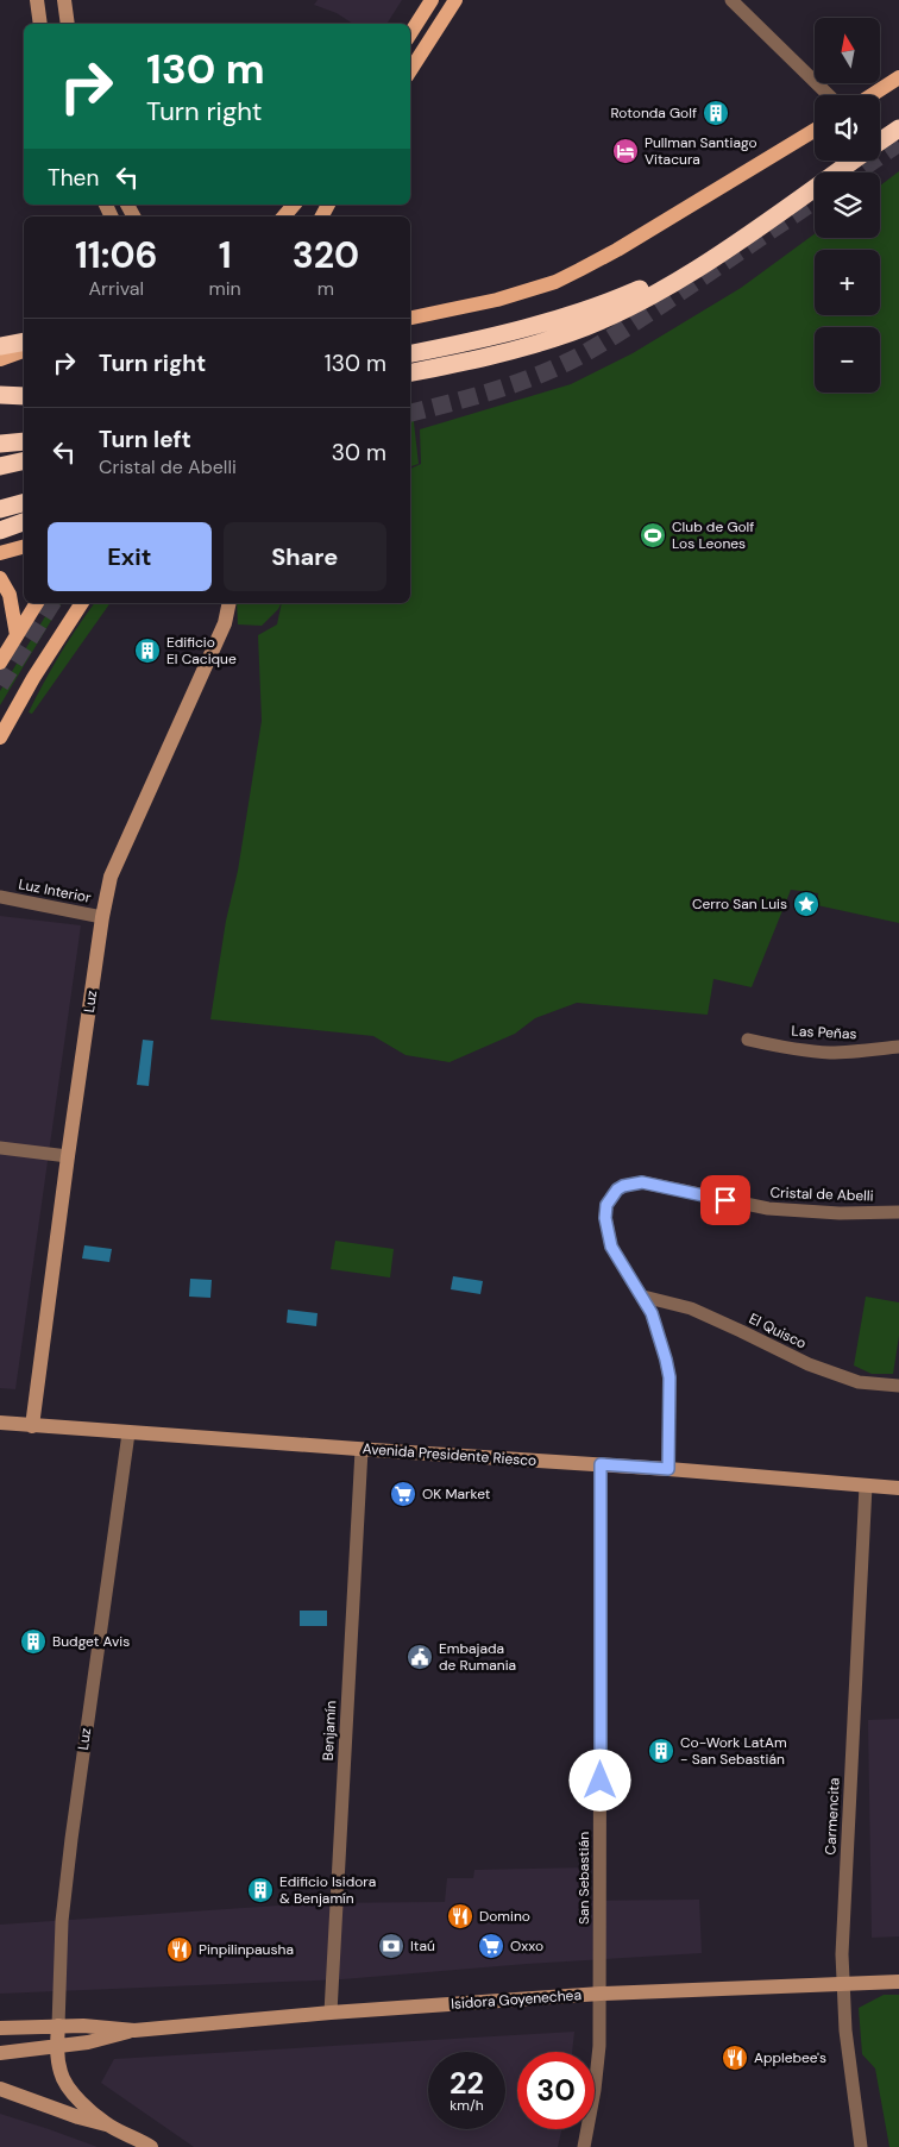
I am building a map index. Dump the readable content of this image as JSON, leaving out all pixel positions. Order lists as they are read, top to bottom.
{
  "streets": {
    "street": [
      "Luz Interior",
      "Luz",
      "Las Peñas",
      "Cristal de Abelli",
      "El Quisco",
      "Avenida Presidente Riesco",
      "Benjamín",
      "Carmencita",
      "San Sebastián",
      "Isidora Goyenechea"
    ]
  },
  "crossings": [
    ["Luz Interior", "Luz"],
    ["Luz", "Avenida Presidente Riesco"],
    ["Luz", "Isidora Goyenechea"],
    ["Cristal de Abelli", "El Quisco"],
    ["Cristal de Abelli", "Avenida Presidente Riesco"],
    ["Avenida Presidente Riesco", "Benjamín"],
    ["Avenida Presidente Riesco", "Carmencita"],
    ["Avenida Presidente Riesco", "San Sebastián"],
    ["Benjamín", "Isidora Goyenechea"],
    ["Carmencita", "Isidora Goyenechea"],
    ["San Sebastián", "Isidora Goyenechea"]
  ],
  "places": {
    "building": [
      "Rotonda Golf",
      "Edificio El Cacique",
      "Budget Avis",
      "Co-Work LatAm - San Sebastián",
      "Edificio Isidora & Benjamín"
    ],
    "hotel": ["Pullman Santiago Vitacura"],
    "sports": ["Club de Golf Los Leones"],
    "place": ["Cerro San Luis"],
    "supermarket": ["OK Market", "Oxxo"],
    "public building": ["Embajada de Rumania"],
    "restaurant": ["Domino", "Pinpilinpausha", "Applebee's"],
    "bank": ["Itaú"]
  },
  "north": "top",
  "page": {
    "map_buttons": ["+", "−"],
    "turn": ["130 m", "Turn right"],
    "then": "Then",
    "eta": [
      "11:06",
      "Arrival",
      "1",
      "min",
      "320",
      "m"
    ],
    "list": [
      {
        "name": "Turn right",
        "value": "130 m"
      },
      {
        "name": "Turn left",
        "note": "Cristal de Abelli",
        "value": "30 m"
      }
    ],
    "buttons": ["Exit", "Share"],
    "speed": "22 km/h",
    "limit": "30"
  }
}
